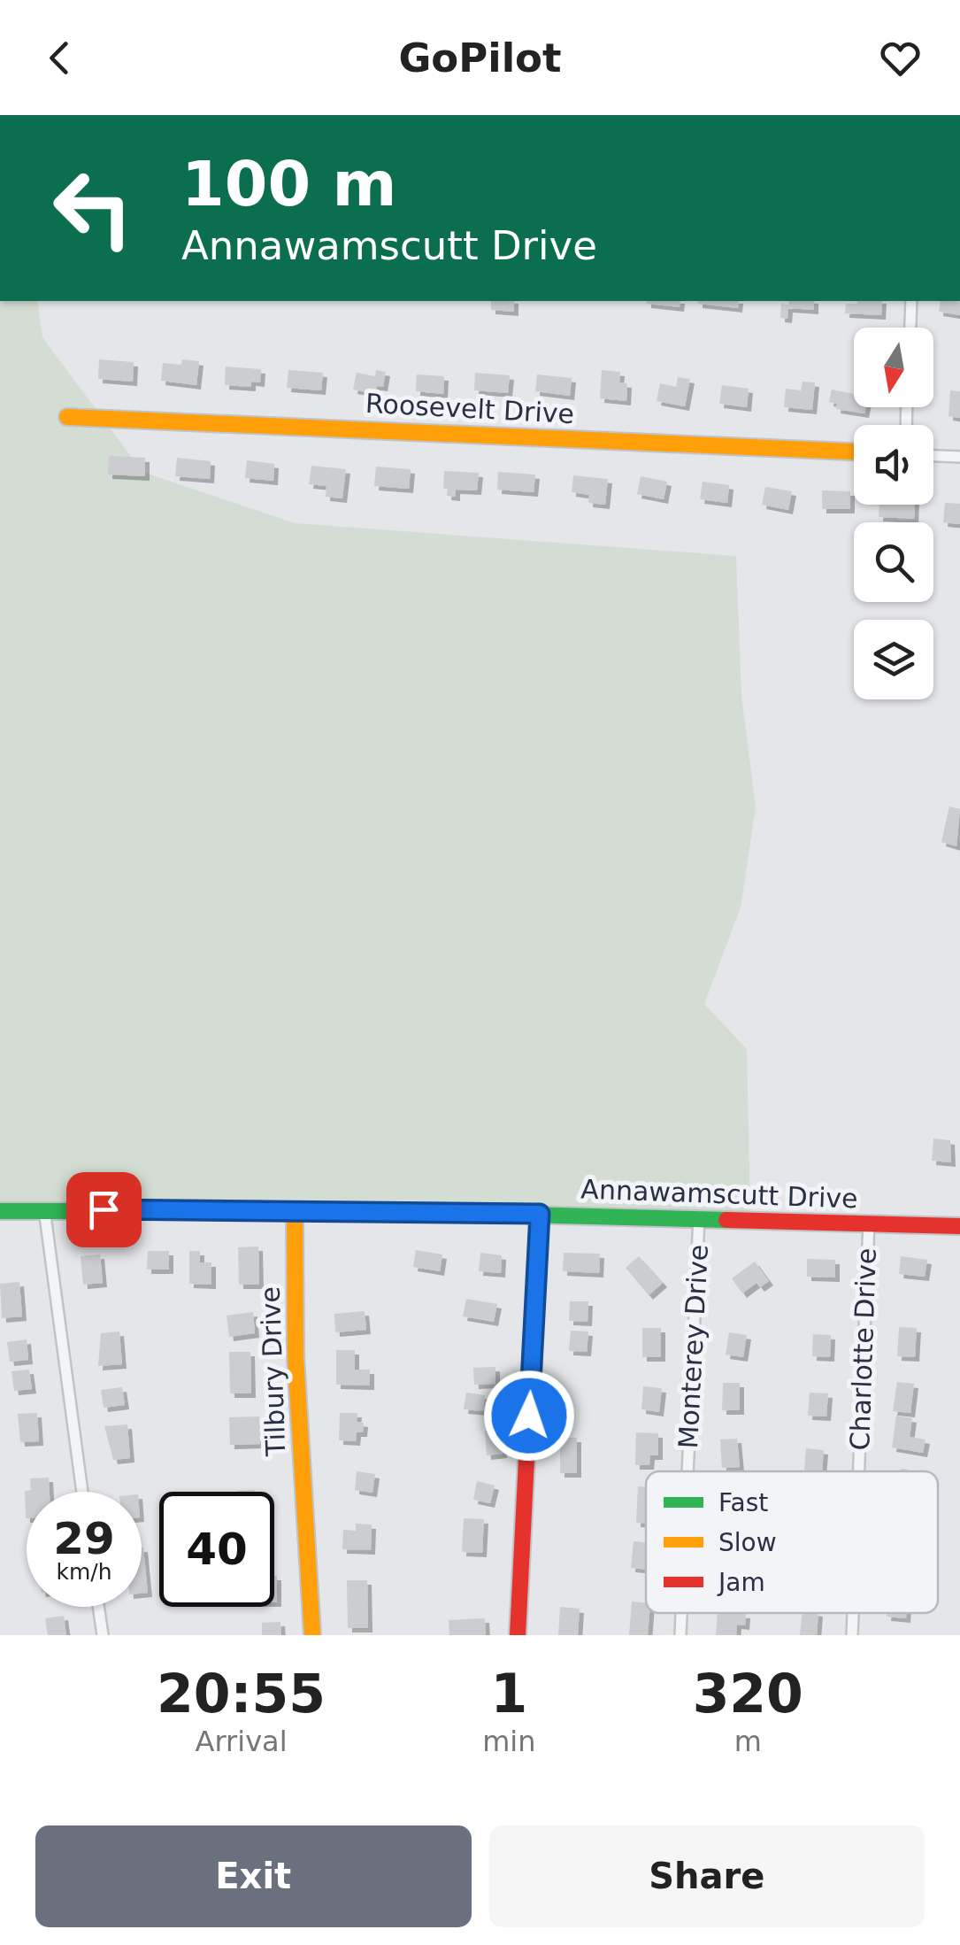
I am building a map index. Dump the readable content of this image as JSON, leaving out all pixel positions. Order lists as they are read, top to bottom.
{
  "streets": {
    "street": [
      "Roosevelt Drive",
      "Annawamscutt Drive",
      "Monterey Drive",
      "Charlotte Drive",
      "Tilbury Drive"
    ]
  },
  "crossings": [
    ["Annawamscutt Drive", "Monterey Drive"],
    ["Annawamscutt Drive", "Charlotte Drive"],
    ["Annawamscutt Drive", "Tilbury Drive"]
  ],
  "legend": ["Fast", "Slow", "Jam"],
  "north": "bottom",
  "page": {
    "header": "GoPilot",
    "turn": ["100 m", "Annawamscutt Drive"],
    "speed": "29 km/h",
    "limit": "40",
    "eta": [
      "20:55",
      "Arrival",
      "1",
      "min",
      "320",
      "m"
    ],
    "buttons": ["Exit", "Share"]
  }
}
